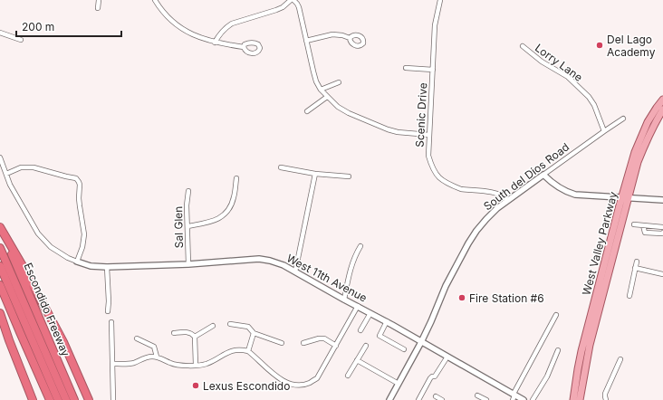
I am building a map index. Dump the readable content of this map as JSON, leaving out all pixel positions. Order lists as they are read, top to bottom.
{
  "streets": {
    "highway": ["Escondido Freeway"],
    "main road": ["West Valley Parkway"],
    "street": [
      "Lorry Lane",
      "Scenic Drive",
      "South del Dios Road",
      "Sal Glen",
      "West 11th Avenue"
    ]
  },
  "crossings": [
    ["Lorry Lane", "South del Dios Road"],
    ["Scenic Drive", "South del Dios Road"],
    ["South del Dios Road", "West 11th Avenue"],
    ["Sal Glen", "West 11th Avenue"]
  ],
  "places": ["Del Lago Academy", "Fire Station #6", "Lexus Escondido"],
  "scale_bar": "200 m"
}
